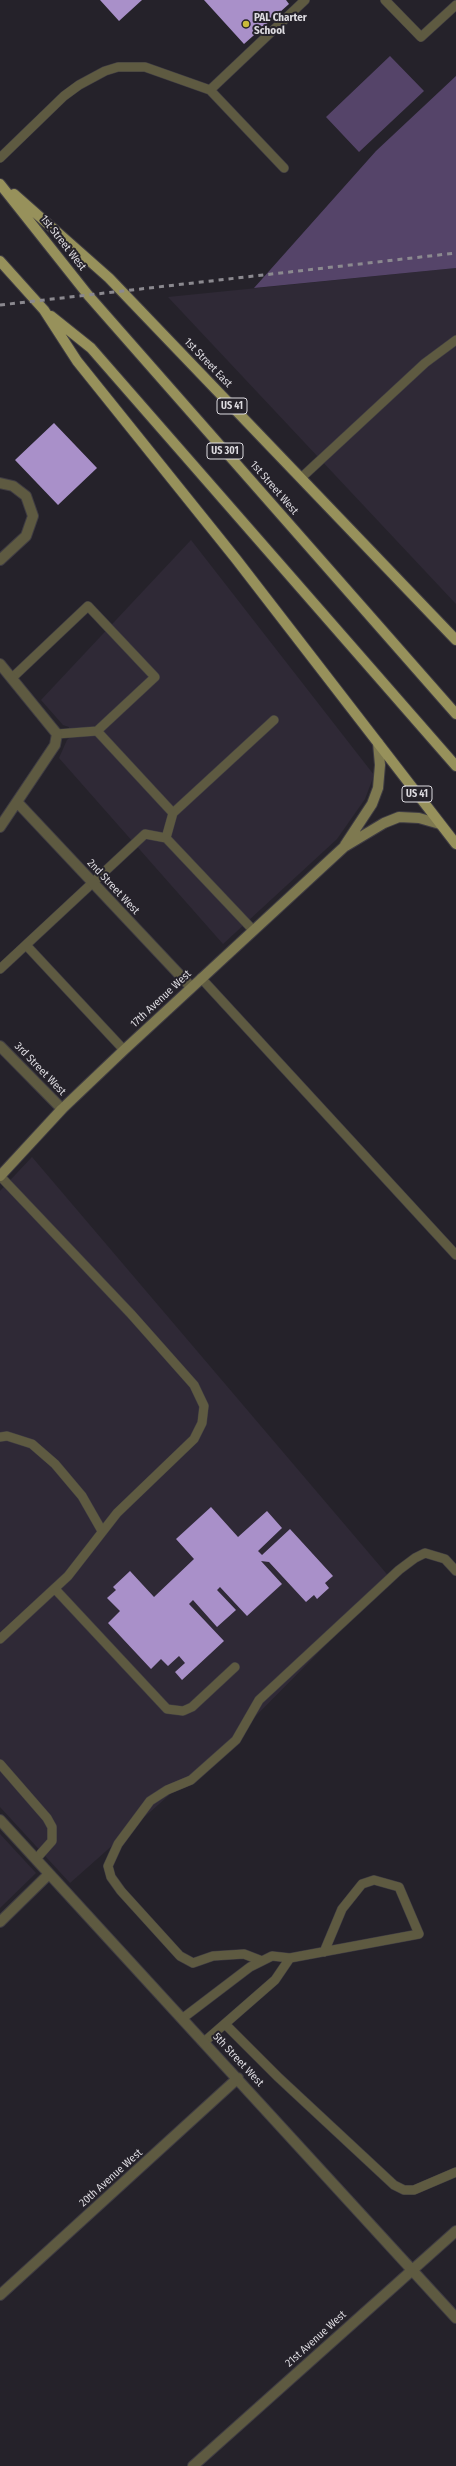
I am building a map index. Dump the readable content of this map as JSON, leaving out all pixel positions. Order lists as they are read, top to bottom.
{
  "streets": {
    "main road": [
      "1st Street West",
      "1st Street East",
      "US 41",
      "US 301"
    ],
    "street": [
      "2nd Street West",
      "17th Avenue West",
      "3rd Street West",
      "5th Street West",
      "20th Avenue West",
      "21st Avenue West"
    ]
  },
  "crossings": [
    ["1st Street West", "1st Street East"],
    ["US 41", "US 301"],
    ["US 41", "17th Avenue West"],
    ["2nd Street West", "17th Avenue West"],
    ["17th Avenue West", "3rd Street West"],
    ["5th Street West", "20th Avenue West"],
    ["5th Street West", "21st Avenue West"]
  ],
  "places": ["PAL Charter School"]
}
